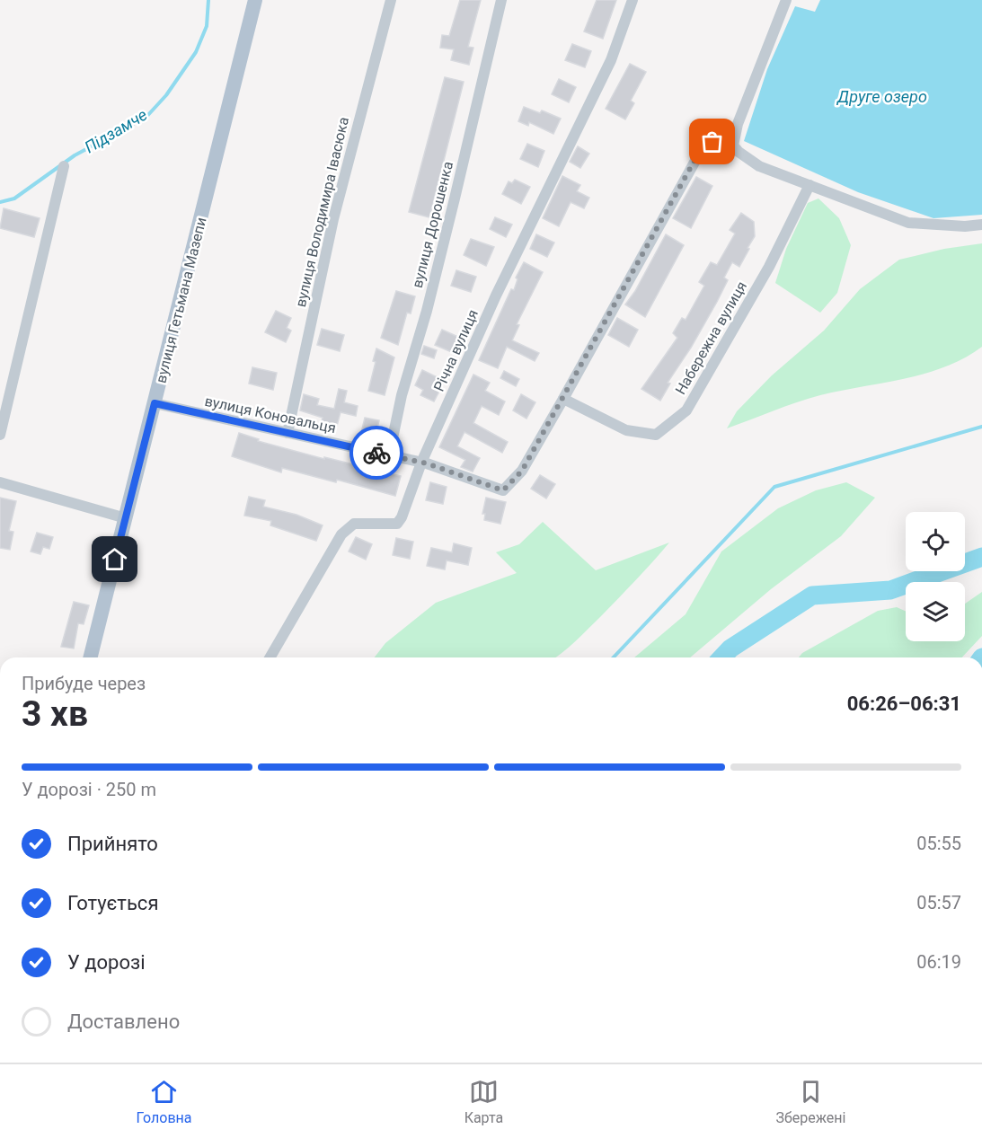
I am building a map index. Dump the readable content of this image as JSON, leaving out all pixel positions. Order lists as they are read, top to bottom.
{
  "streets": {
    "main road": ["вулиця Гетьмана Мазепи"],
    "street": [
      "вулиця Володимира Івасюка",
      "вулиця Дорошенка",
      "Набережна вулиця",
      "Річна вулиця",
      "вулиця Коновальця"
    ]
  },
  "crossings": [
    ["вулиця Володимира Івасюка", "вулиця Коновальця"],
    ["вулиця Дорошенка", "вулиця Коновальця"],
    ["вулиця Гетьмана Мазепи", "вулиця Коновальця"],
    ["Набережна вулиця", "вулиця Коновальця"],
    ["Річна вулиця", "вулиця Коновальця"]
  ],
  "water": ["Друге озеро", "Підзамче"],
  "page": {
    "heading": ["3 хв", "Прибуде через", "06:26–06:31"],
    "bar": "У дорозі · 250 m",
    "list": [
      ["Прийнято", "05:55"],
      ["Готується", "05:57"],
      ["У дорозі", "06:19"],
      "Доставлено"
    ],
    "tabs": ["Головна", "Карта", "Збережені"]
  }
}
